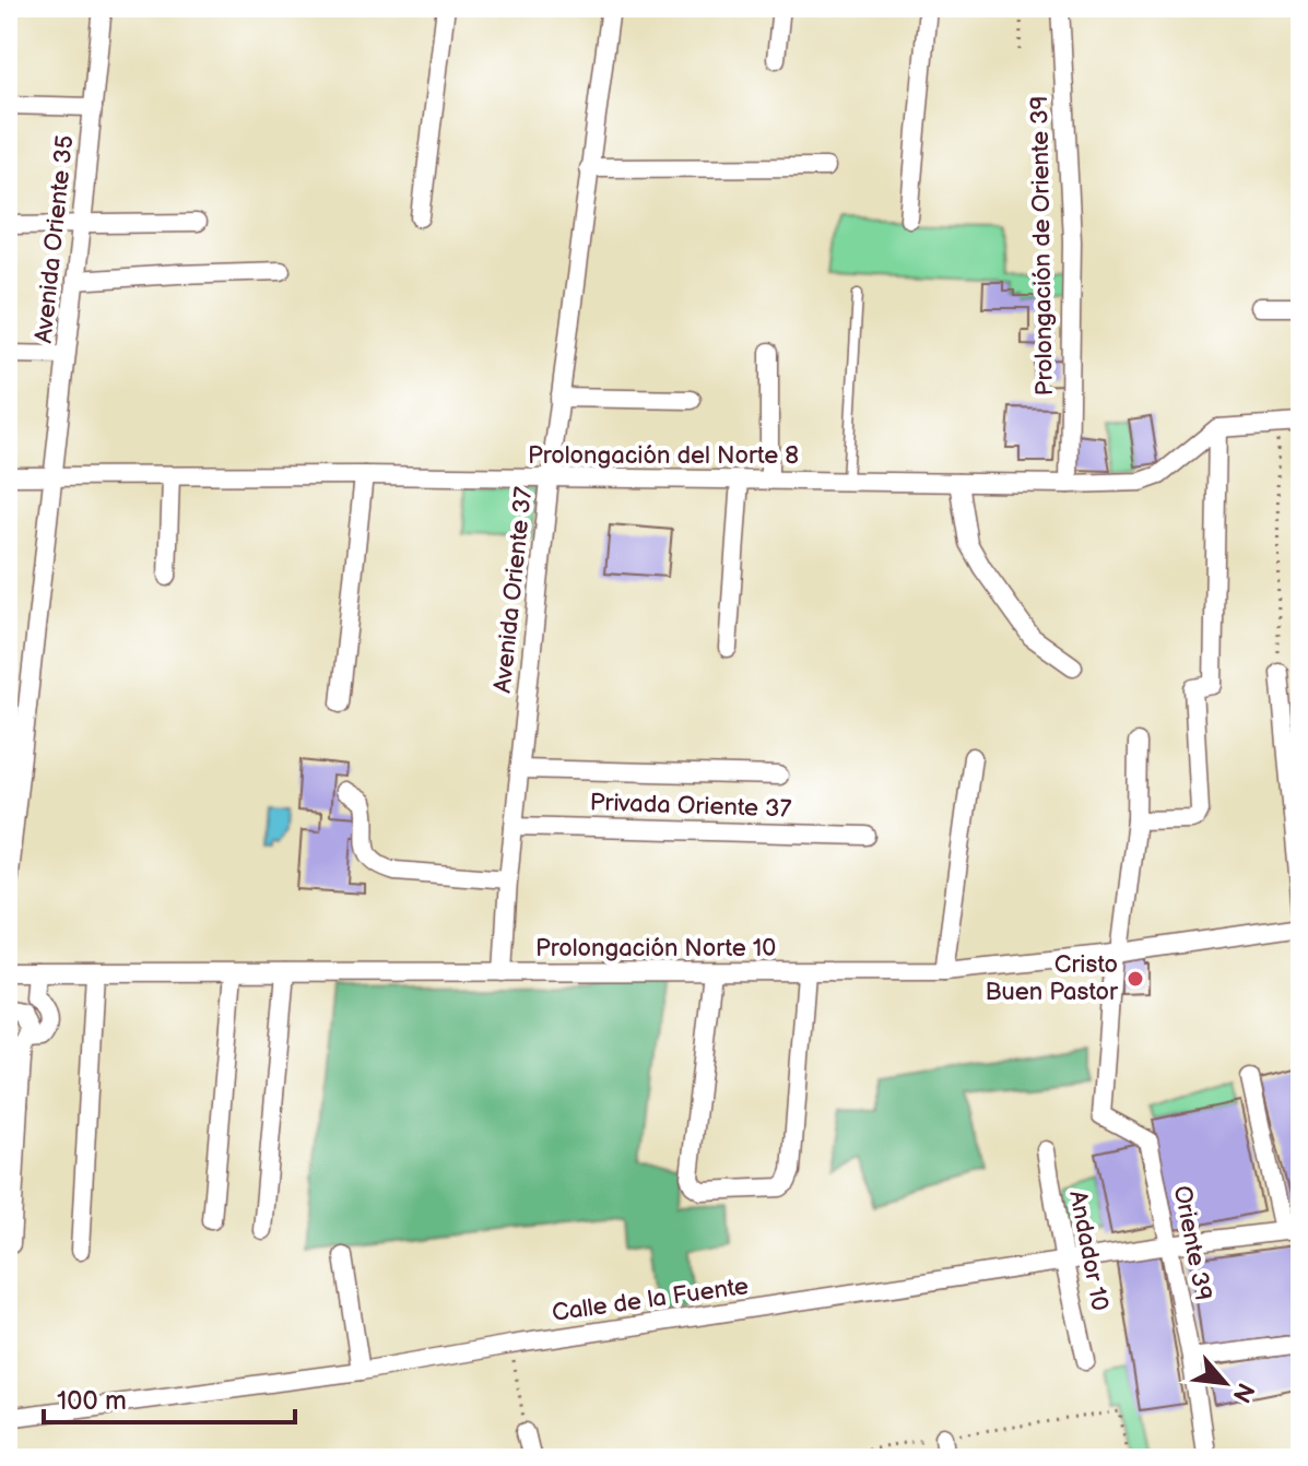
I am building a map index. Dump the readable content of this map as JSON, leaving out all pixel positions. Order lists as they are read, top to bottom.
{
  "streets": {
    "street": [
      "Avenida Oriente 35",
      "Prolongación de Oriente 39",
      "Prolongación del Norte 8",
      "Avenida Oriente 37",
      "Privada Oriente 37",
      "Prolongación Norte 10",
      "Oriente 39",
      "Andador 10",
      "Calle de la Fuente"
    ]
  },
  "crossings": [
    ["Avenida Oriente 35", "Prolongación del Norte 8"],
    ["Prolongación de Oriente 39", "Prolongación del Norte 8"],
    ["Prolongación del Norte 8", "Avenida Oriente 37"],
    ["Avenida Oriente 37", "Privada Oriente 37"],
    ["Avenida Oriente 37", "Prolongación Norte 10"],
    ["Prolongación Norte 10", "Oriente 39"],
    ["Oriente 39", "Calle de la Fuente"],
    ["Andador 10", "Calle de la Fuente"]
  ],
  "places": ["Cristo Buen Pastor"],
  "scale_bar": "100 m",
  "north": "bottom right"
}
